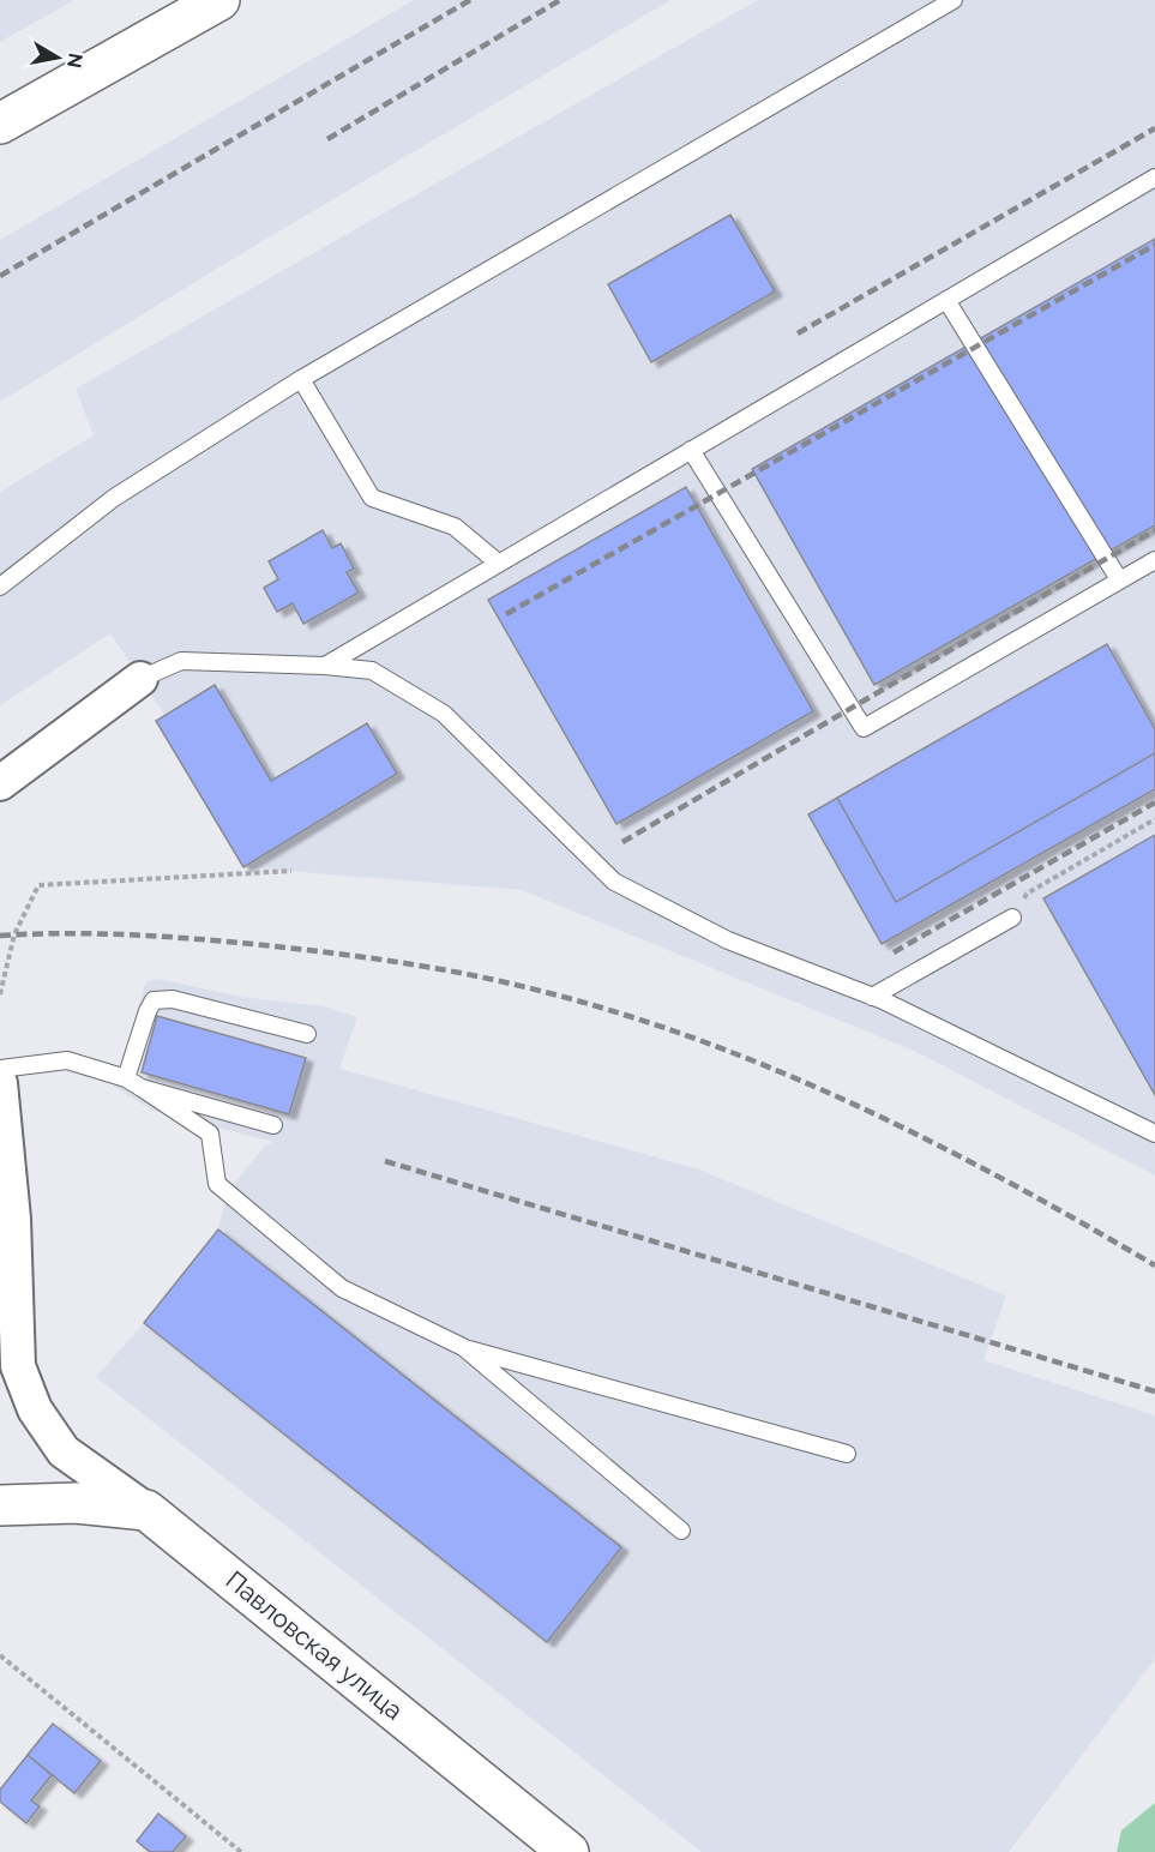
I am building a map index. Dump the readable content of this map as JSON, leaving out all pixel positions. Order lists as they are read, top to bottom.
{
  "streets": {
    "main road": ["Павловская улица"]
  },
  "north": "right"
}
